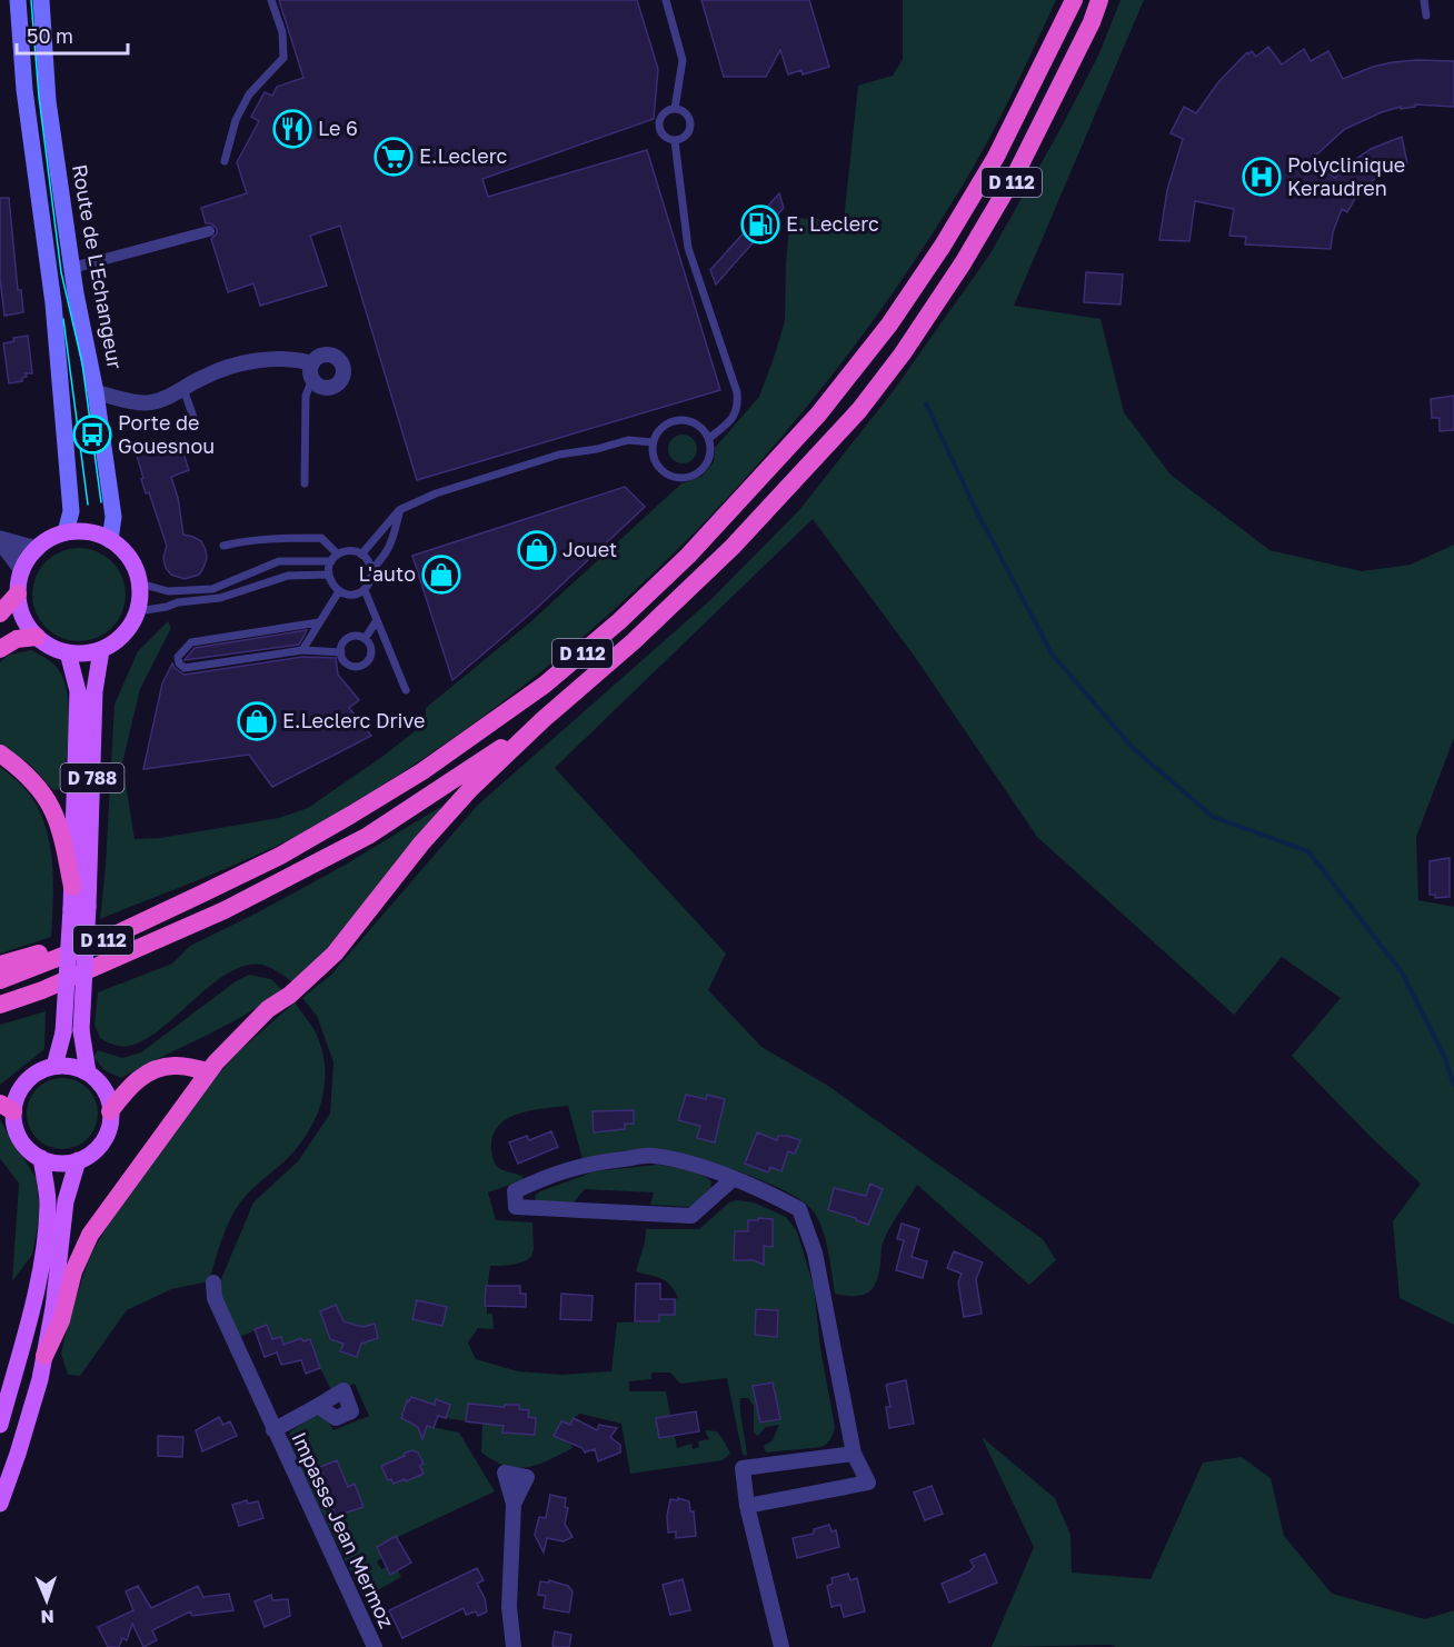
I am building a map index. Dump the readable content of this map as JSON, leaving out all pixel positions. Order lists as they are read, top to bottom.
{
  "streets": {
    "highway": ["D 112"],
    "main road": ["Route de L'Echangeur", "D 788"],
    "street": ["Impasse Jean Mermoz"]
  },
  "crossings": [
    ["Route de L'Echangeur", "D 788"]
  ],
  "places": {
    "restaurant": ["Le 6"],
    "supermarket": ["E.Leclerc"],
    "hospital": ["Polyclinique Keraudren"],
    "fuel station": ["E. Leclerc"],
    "bus stop": ["Porte de Gouesnou"],
    "shop": ["Jouet", "L'auto", "E.Leclerc Drive"]
  },
  "scale_bar": "50 m",
  "north": "bottom"
}
